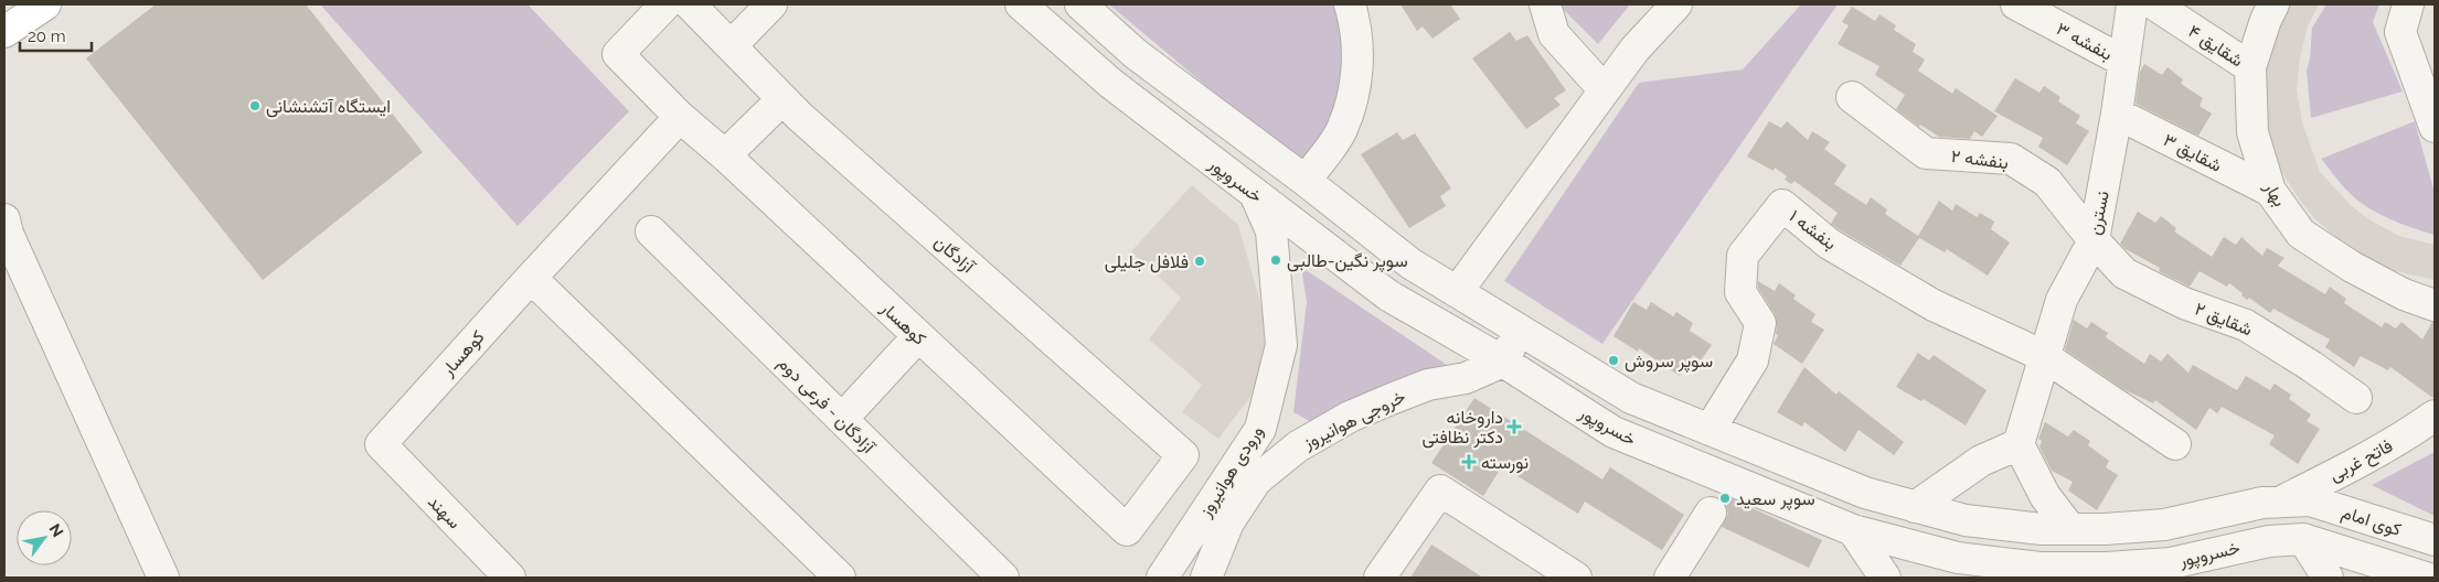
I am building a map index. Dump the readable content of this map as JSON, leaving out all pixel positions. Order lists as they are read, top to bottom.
{
  "streets": {
    "street": [
      "بنفشه ۳",
      "شقایق ۴",
      "شقایق ۳",
      "بنفشه ۲",
      "خسروپور",
      "بهار",
      "نسترن",
      "بنفشه ۱",
      "آزادگان",
      "شقایق ۲",
      "کوهسار",
      "آزادگان - فرعی دوم",
      "خروجی هوانیروز",
      "فاتح غربی",
      "ورودی هوانیروز",
      "سهند",
      "کوی امام"
    ]
  },
  "crossings": [
    ["بنفشه ۳", "نسترن"],
    ["شقایق ۴", "بهار"],
    ["شقایق ۳", "بهار"],
    ["شقایق ۳", "نسترن"],
    ["بنفشه ۲", "نسترن"],
    ["بنفشه ۲", "شقایق ۲"],
    ["خسروپور", "بنفشه ۱"],
    ["خسروپور", "خروجی هوانیروز"],
    ["خسروپور", "فاتح غربی"],
    ["خسروپور", "ورودی هوانیروز"],
    ["خسروپور", "کوی امام"],
    ["نسترن", "بنفشه ۱"],
    ["نسترن", "شقایق ۲"],
    ["آزادگان", "کوهسار"],
    ["کوهسار", "سهند"],
    ["فاتح غربی", "کوی امام"]
  ],
  "places": {
    "other": [
      "ایستگاه آتشنشانی",
      "سوپر نگین-طالبی",
      "فلافل جلیلی",
      "سوپر سروش",
      "سوپر سعید"
    ],
    "health": ["داروخانه دکتر نظافتی", "نورسته"]
  },
  "scale_bar": "20 m",
  "north": "top right"
}
